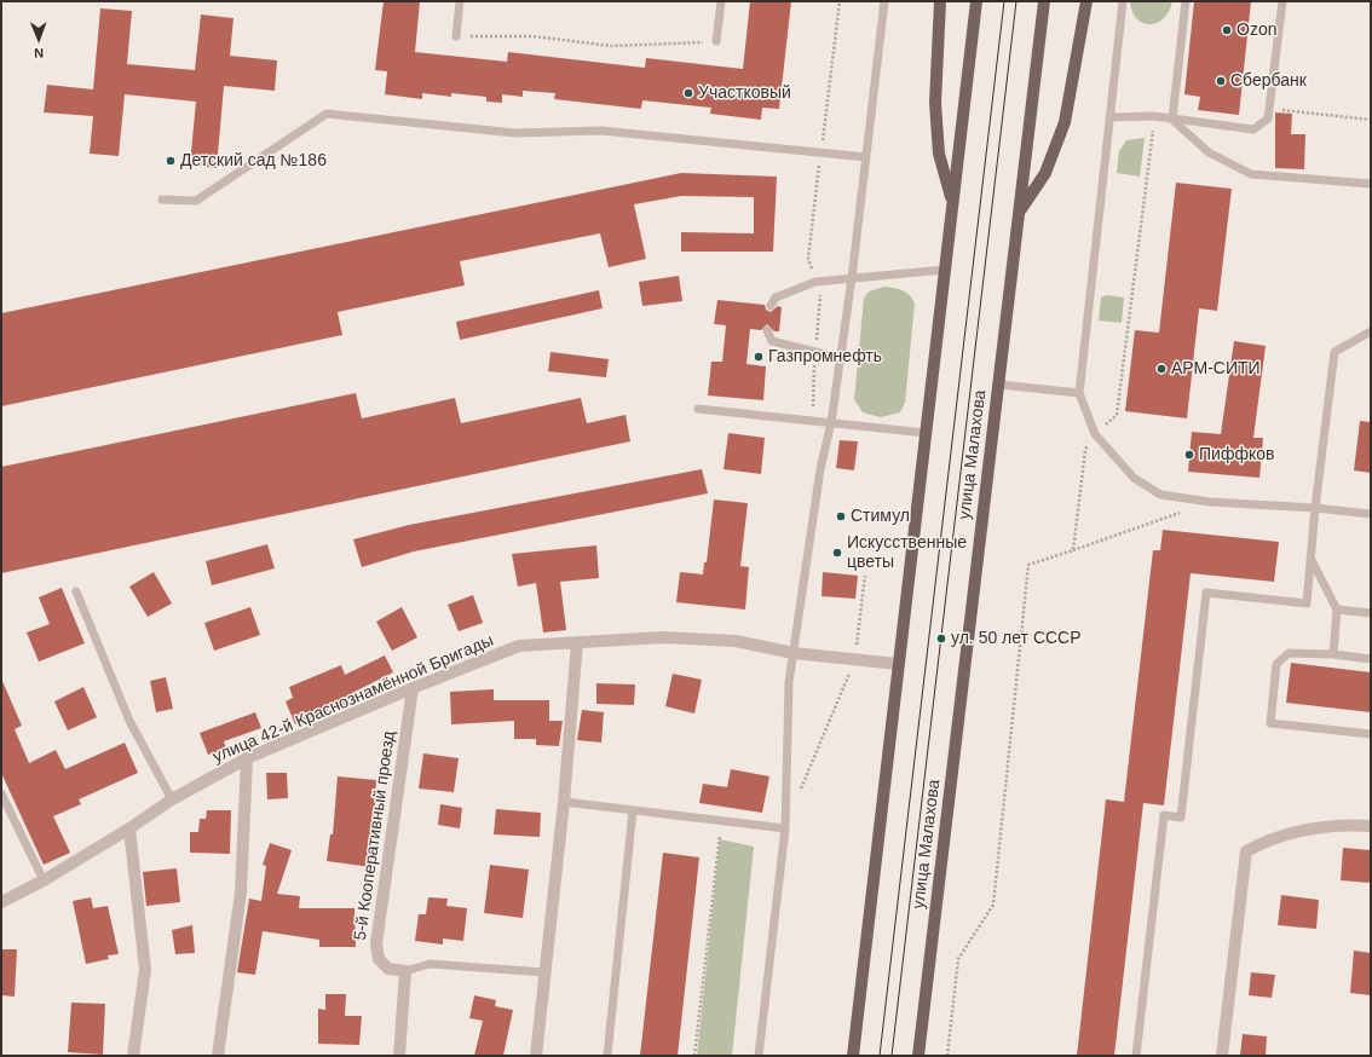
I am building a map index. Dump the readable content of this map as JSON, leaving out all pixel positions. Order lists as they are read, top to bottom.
{
  "streets": {
    "main road": ["улица Малахова"],
    "street": ["улица 42-й Краснознамённой Бригады", "5-й Кооперативный проезд"]
  },
  "crossings": [
    ["улица 42-й Краснознамённой Бригады", "5-й Кооперативный проезд"]
  ],
  "places": [
    "Ozon",
    "Сбербанк",
    "Участковый",
    "Детский сад №186",
    "Газпромнефть",
    "АРМ-СИТИ",
    "Пиффков",
    "Стимул",
    "Искусственные цветы",
    "ул. 50 лет СССР"
  ],
  "north": "bottom"
}
